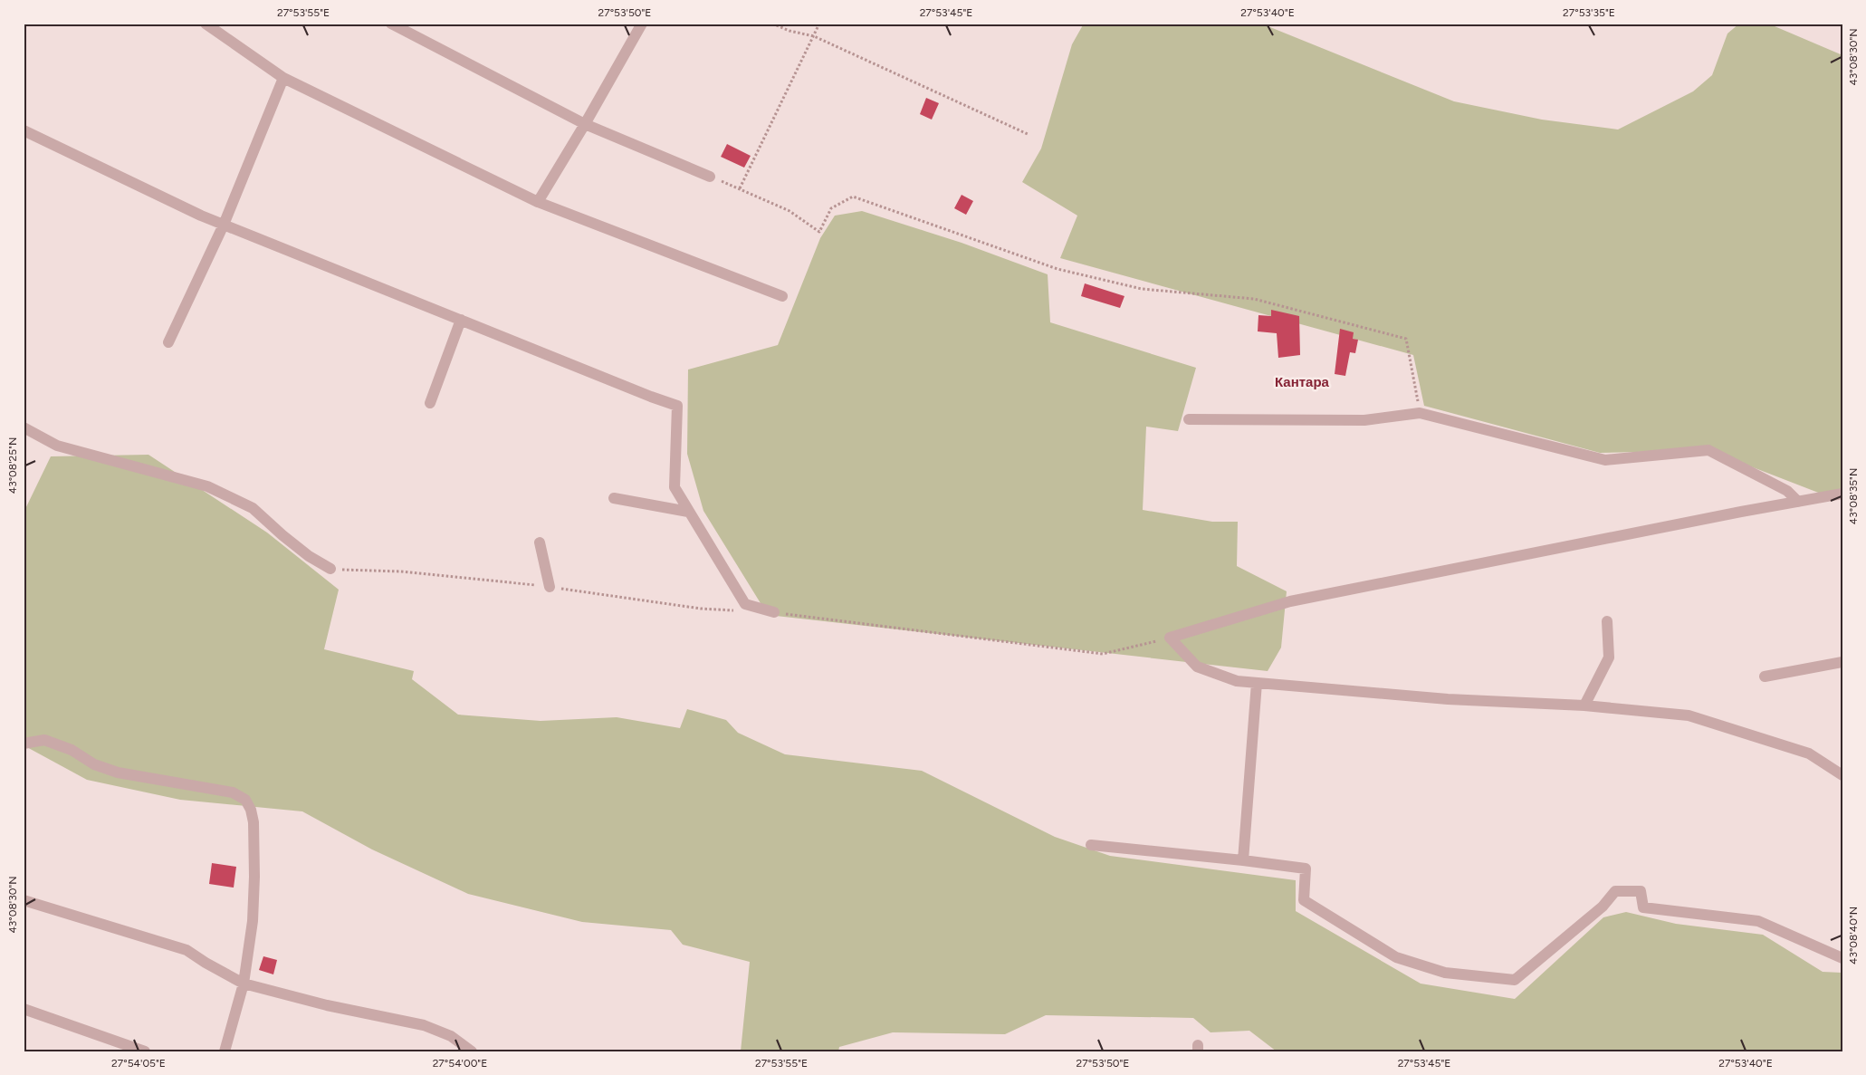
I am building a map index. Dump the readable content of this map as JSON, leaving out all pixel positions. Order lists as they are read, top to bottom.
{
  "districts": ["Кантара"],
  "coordinates": [
    "27°53'55\"E",
    "27°53'50\"E",
    "27°53'45\"E",
    "27°53'40\"E",
    "27°53'35\"E",
    "43°08'30\"N",
    "43°08'25\"N",
    "43°08'35\"N",
    "43°08'40\"N",
    "27°54'05\"E",
    "27°54'00\"E"
  ]
}
